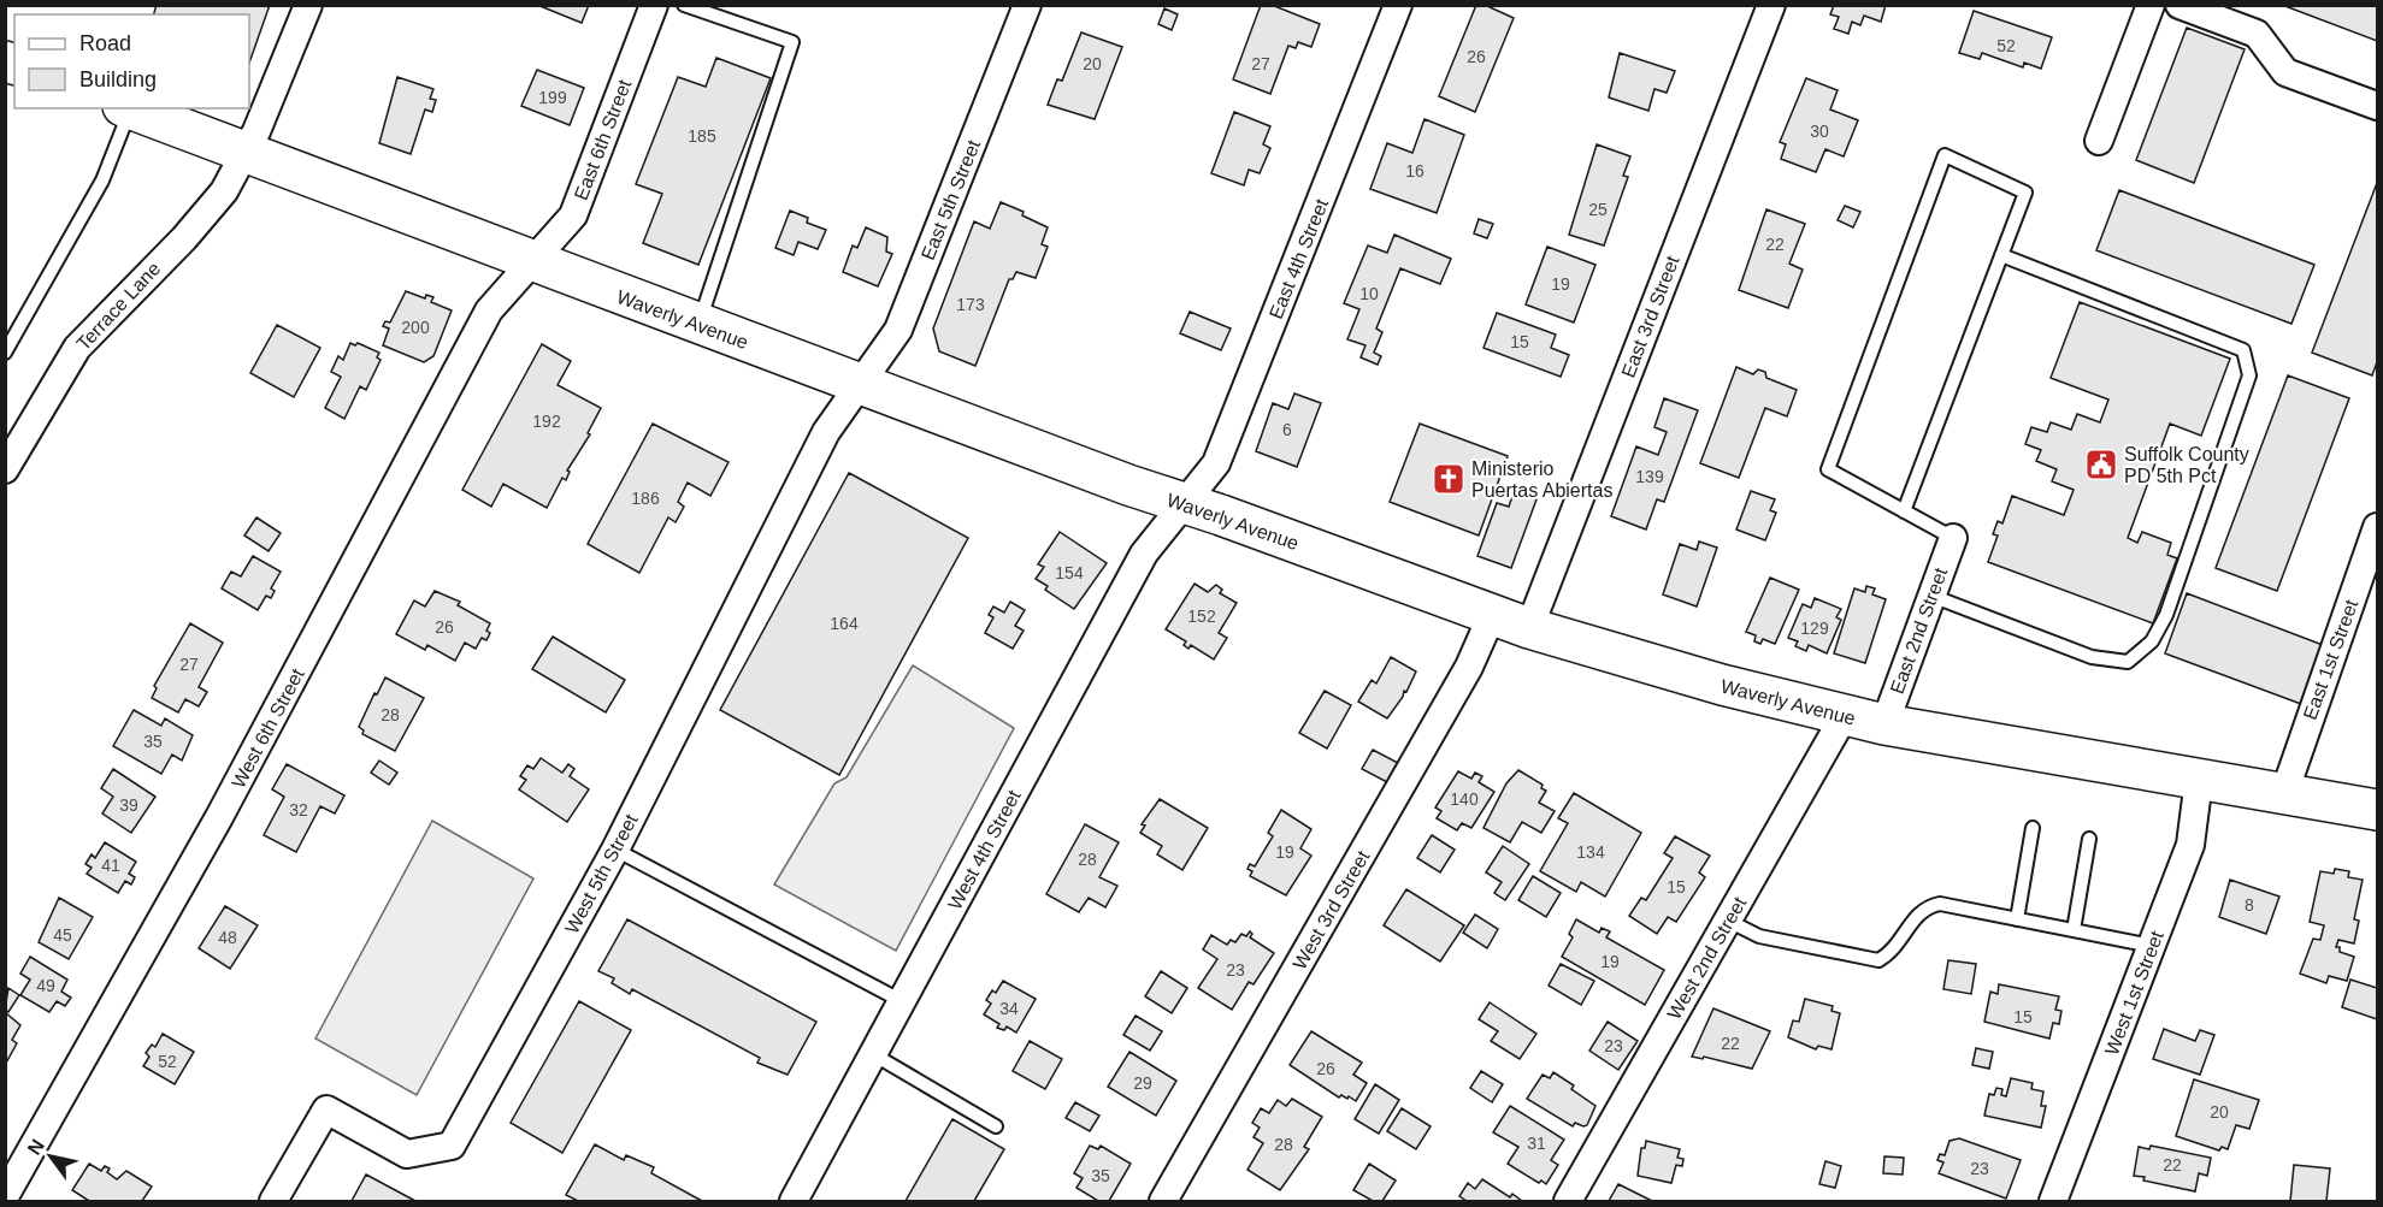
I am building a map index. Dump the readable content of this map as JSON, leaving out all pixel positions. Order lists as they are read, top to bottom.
{
  "streets": {
    "main road": ["Waverly Avenue"],
    "street": [
      "East 6th Street",
      "East 5th Street",
      "East 4th Street",
      "Terrace Lane",
      "East 3rd Street",
      "East 2nd Street",
      "East 1st Street",
      "West 6th Street",
      "West 4th Street",
      "West 5th Street",
      "West 3rd Street",
      "West 2nd Street",
      "West 1st Street"
    ]
  },
  "crossings": [
    ["East 6th Street", "Waverly Avenue"],
    ["East 6th Street", "West 6th Street"],
    ["East 5th Street", "Waverly Avenue"],
    ["East 5th Street", "West 5th Street"],
    ["East 4th Street", "Waverly Avenue"],
    ["East 4th Street", "West 4th Street"],
    ["Terrace Lane", "Waverly Avenue"],
    ["East 3rd Street", "Waverly Avenue"],
    ["Waverly Avenue", "East 2nd Street"],
    ["Waverly Avenue", "East 1st Street"],
    ["Waverly Avenue", "West 6th Street"],
    ["Waverly Avenue", "West 4th Street"],
    ["Waverly Avenue", "West 5th Street"],
    ["Waverly Avenue", "West 3rd Street"],
    ["Waverly Avenue", "West 2nd Street"],
    ["Waverly Avenue", "West 1st Street"]
  ],
  "places": {
    "public building": ["Suffolk County PD 5th Pct"],
    "church": ["Ministerio Puertas Abiertas"]
  },
  "house_numbers": [
    "52",
    "26",
    "20",
    "27",
    "199",
    "30",
    "185",
    "16",
    "25",
    "22",
    "19",
    "10",
    "173",
    "200",
    "15",
    "192",
    "6",
    "139",
    "186",
    "154",
    "152",
    "164",
    "26",
    "129",
    "27",
    "28",
    "35",
    "140",
    "39",
    "32",
    "19",
    "134",
    "28",
    "41",
    "15",
    "8",
    "45",
    "48",
    "19",
    "23",
    "49",
    "34",
    "15",
    "22",
    "23",
    "52",
    "26",
    "29",
    "20",
    "31",
    "28",
    "22",
    "23",
    "35"
  ],
  "legend": ["Road", "Building"],
  "north": "top left"
}
